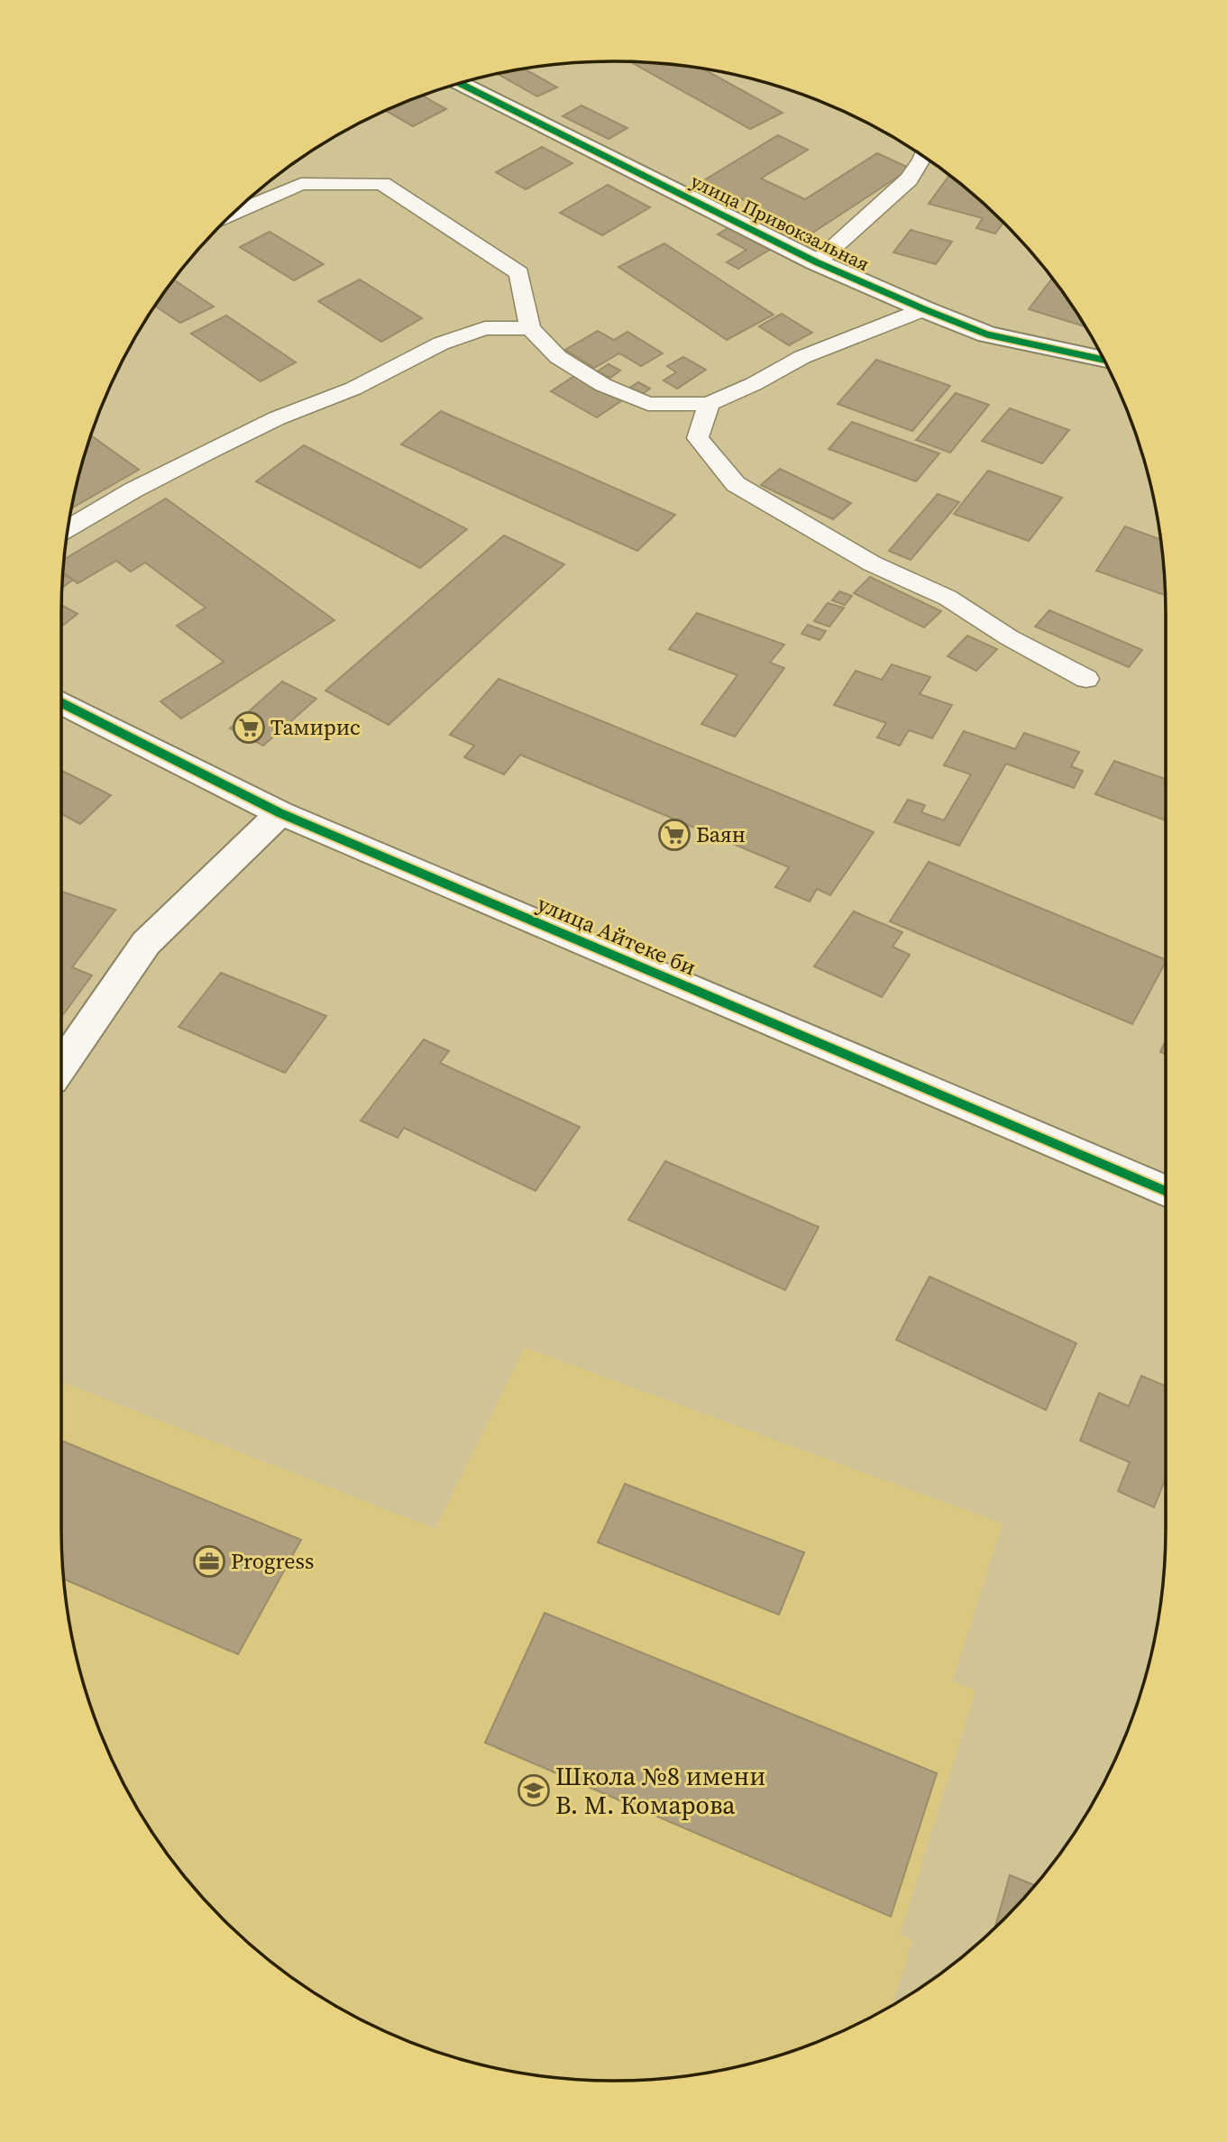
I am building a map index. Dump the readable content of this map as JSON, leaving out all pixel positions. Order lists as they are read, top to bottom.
{
  "streets": {
    "street": ["улица Привокзальная", "улица Айтеке би"]
  },
  "places": {
    "supermarket": ["Тамирис", "Баян"],
    "office": ["Progress"],
    "school or university": ["Школа №8 имени В. М. Комарова"]
  }
}
